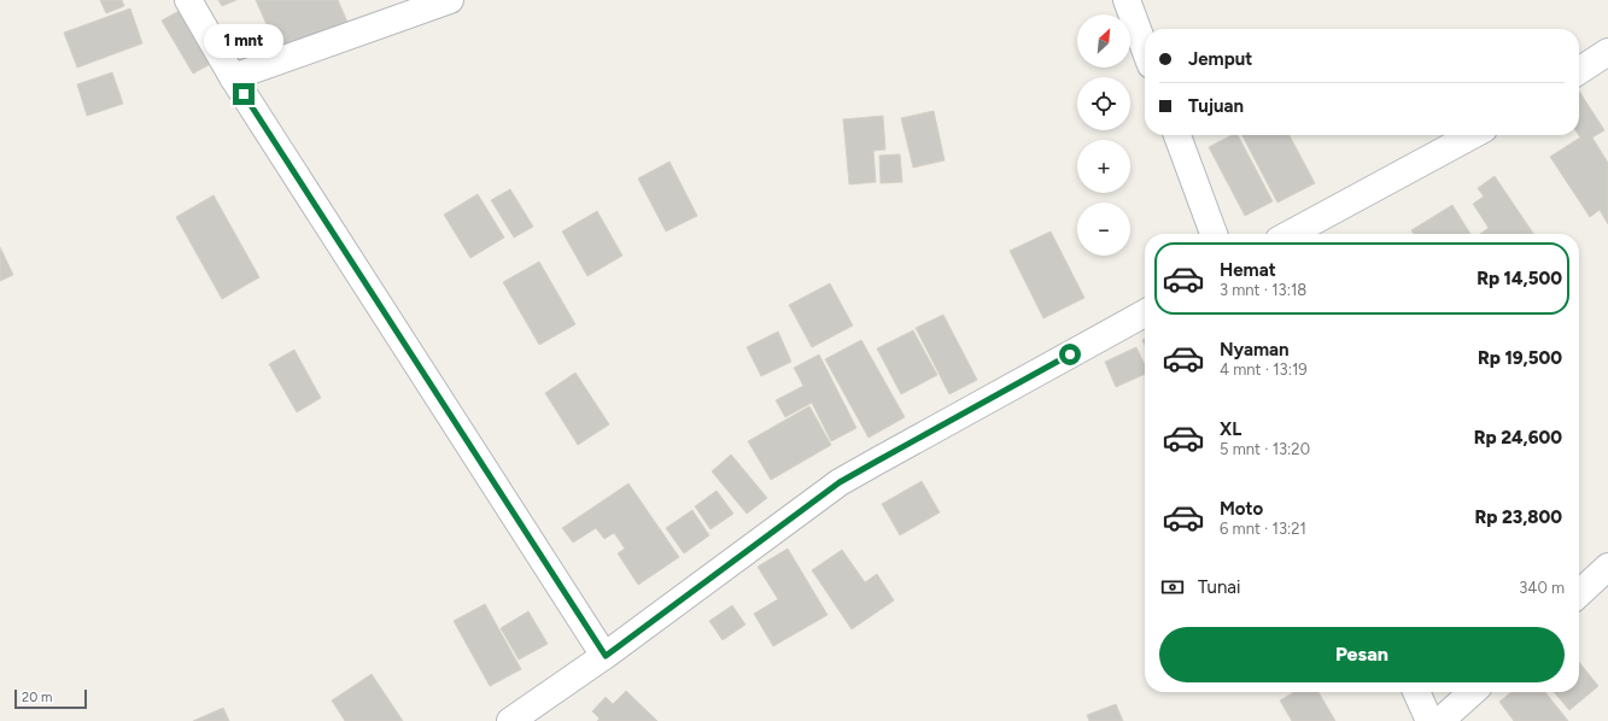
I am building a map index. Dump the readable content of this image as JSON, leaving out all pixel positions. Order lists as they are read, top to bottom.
{
  "scale_bar": "20 m",
  "north": "top right",
  "page": {
    "map_buttons": ["+", "−"],
    "bubble": "1 mnt",
    "banner": ["Jemput", "Tujuan"],
    "list": [
      {
        "name": "Hemat",
        "note": "3 mnt · 13:18",
        "value": "Rp 14,500"
      },
      {
        "name": "Nyaman",
        "note": "4 mnt · 13:19",
        "value": "Rp 19,500"
      },
      {
        "name": "XL",
        "note": "5 mnt · 13:20",
        "value": "Rp 24,600"
      },
      {
        "name": "Moto",
        "note": "6 mnt · 13:21",
        "value": "Rp 23,800"
      }
    ],
    "pay": ["Tunai", "340 m"],
    "buttons": "Pesan",
    "scale": "20 m"
  }
}
